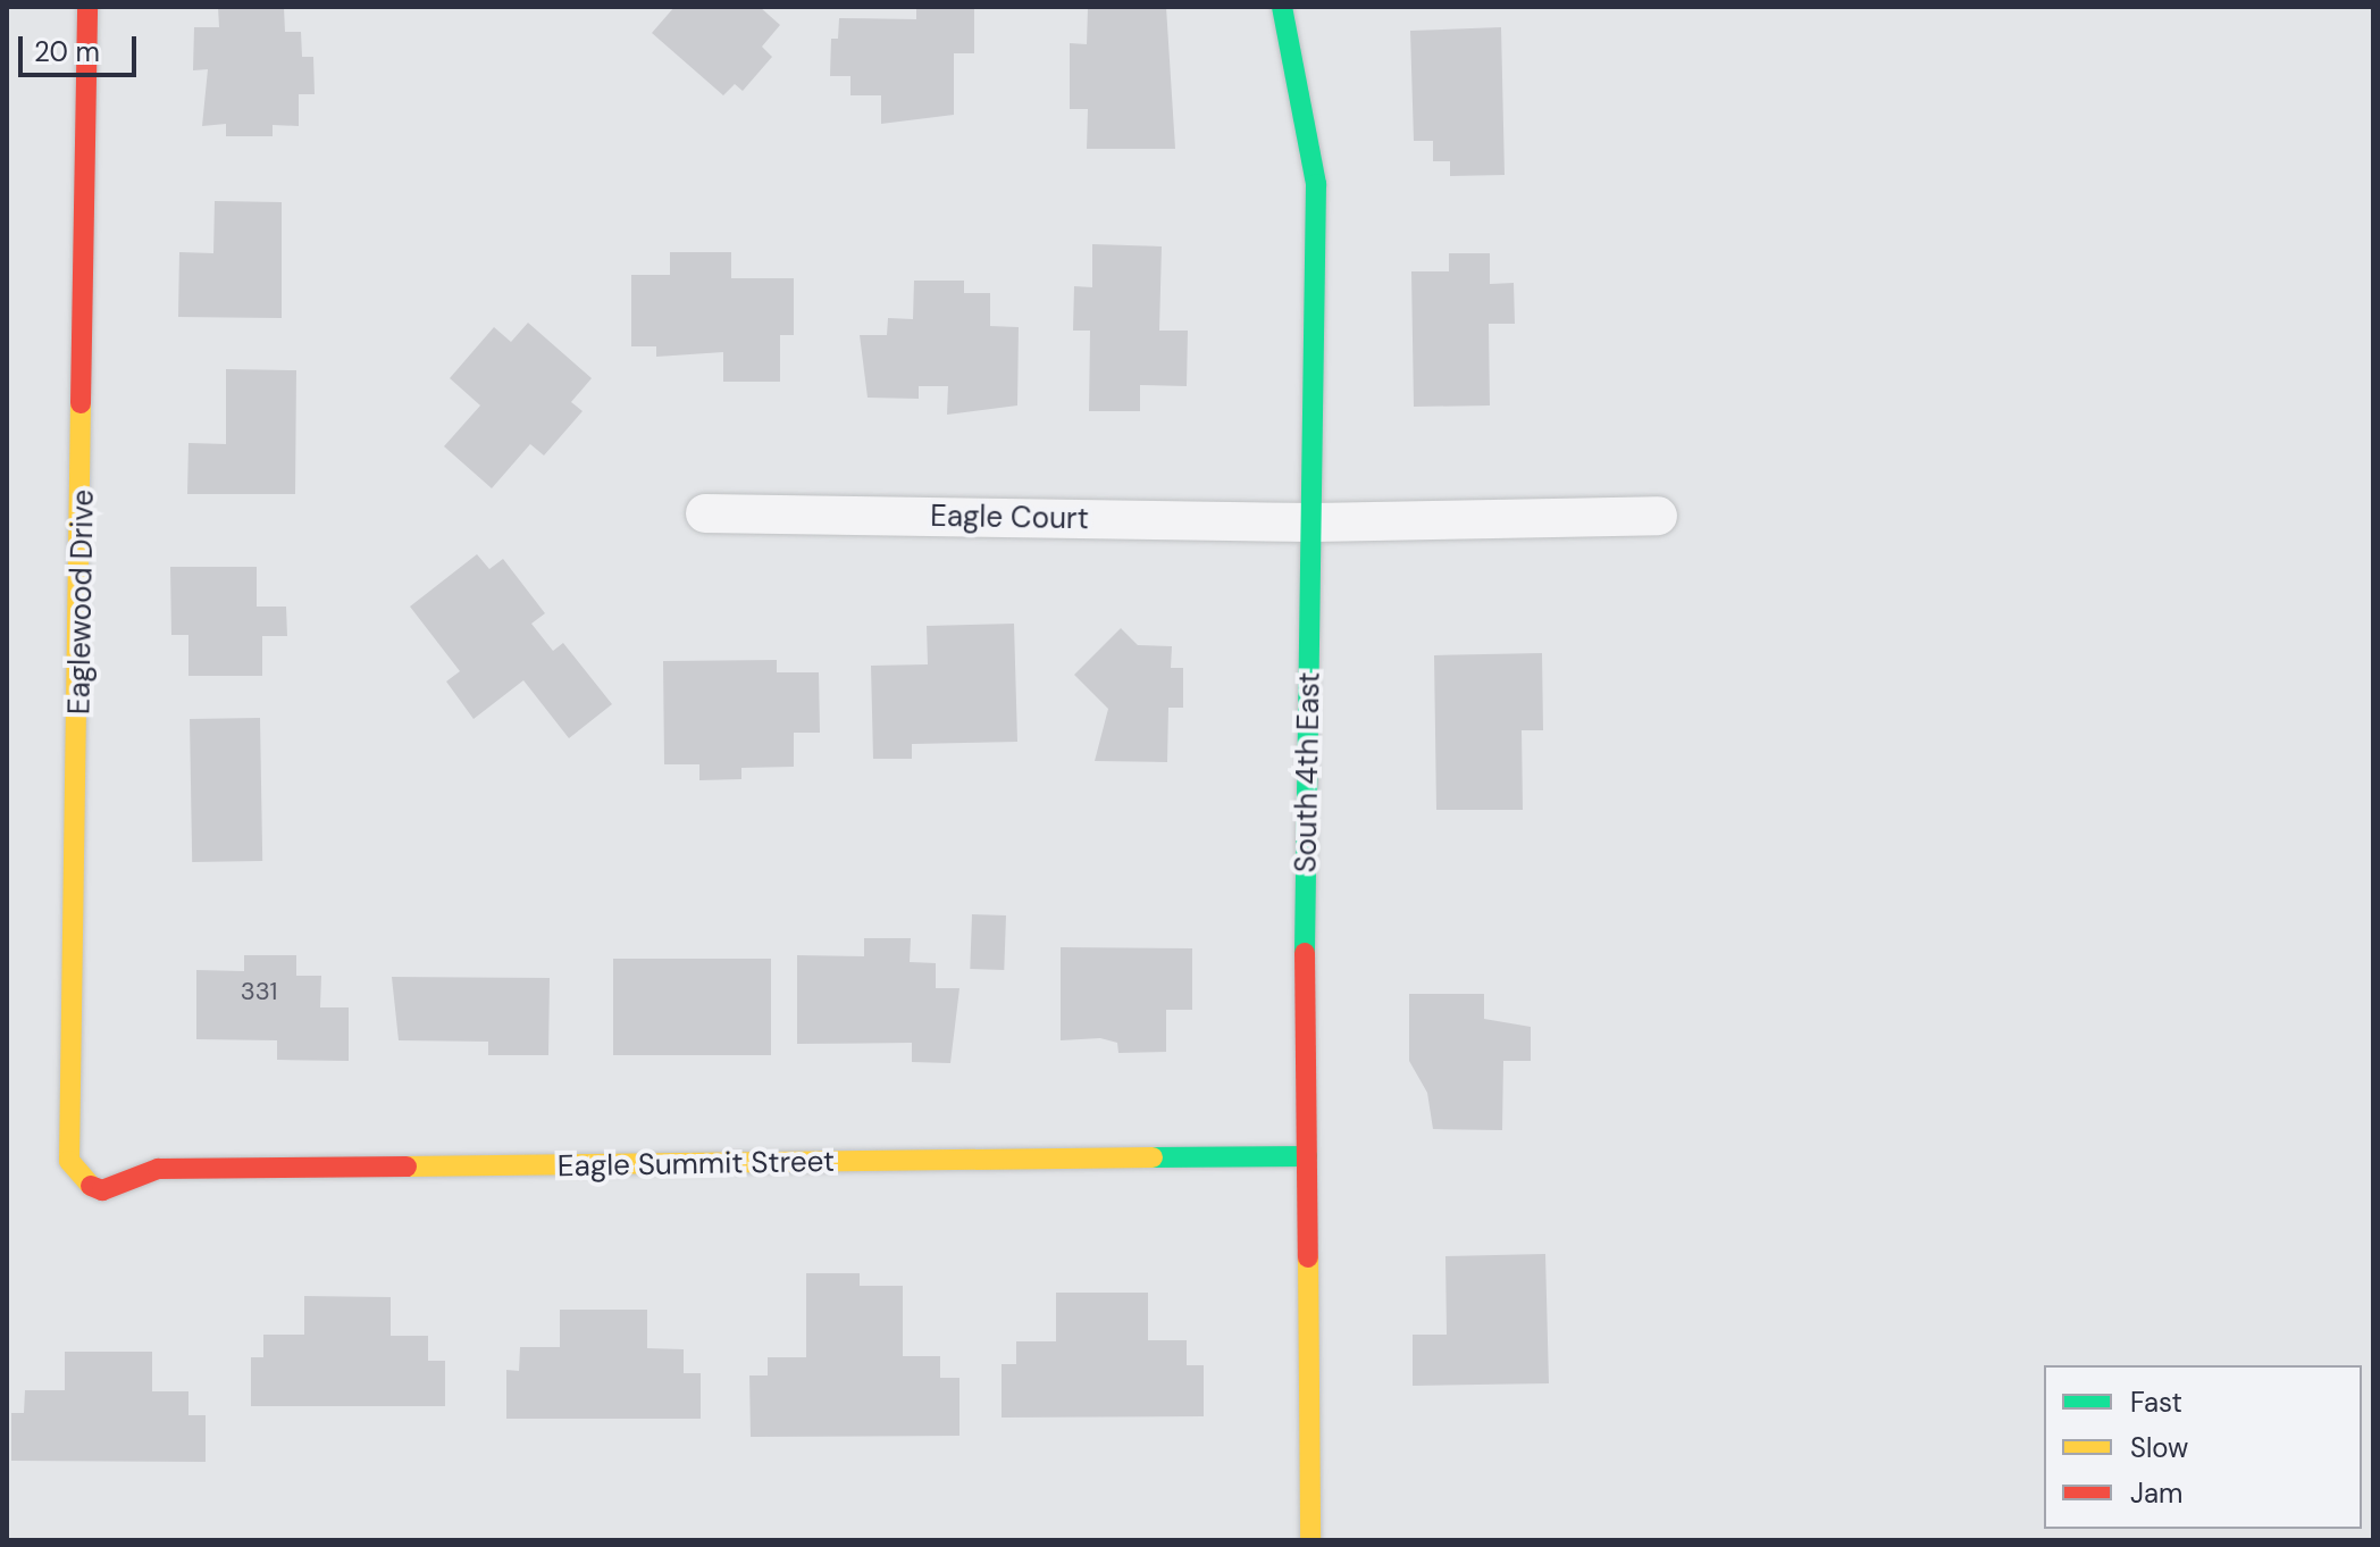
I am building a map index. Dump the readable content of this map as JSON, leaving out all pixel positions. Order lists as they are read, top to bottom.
{
  "streets": {
    "street": [
      "Eagle Court",
      "Eaglewood Drive",
      "South 4th East",
      "Eagle Summit Street"
    ]
  },
  "crossings": [
    ["Eagle Court", "South 4th East"],
    ["Eaglewood Drive", "Eagle Summit Street"],
    ["South 4th East", "Eagle Summit Street"]
  ],
  "house_numbers": ["331"],
  "legend": ["Fast", "Slow", "Jam"],
  "scale_bar": "20 m"
}
